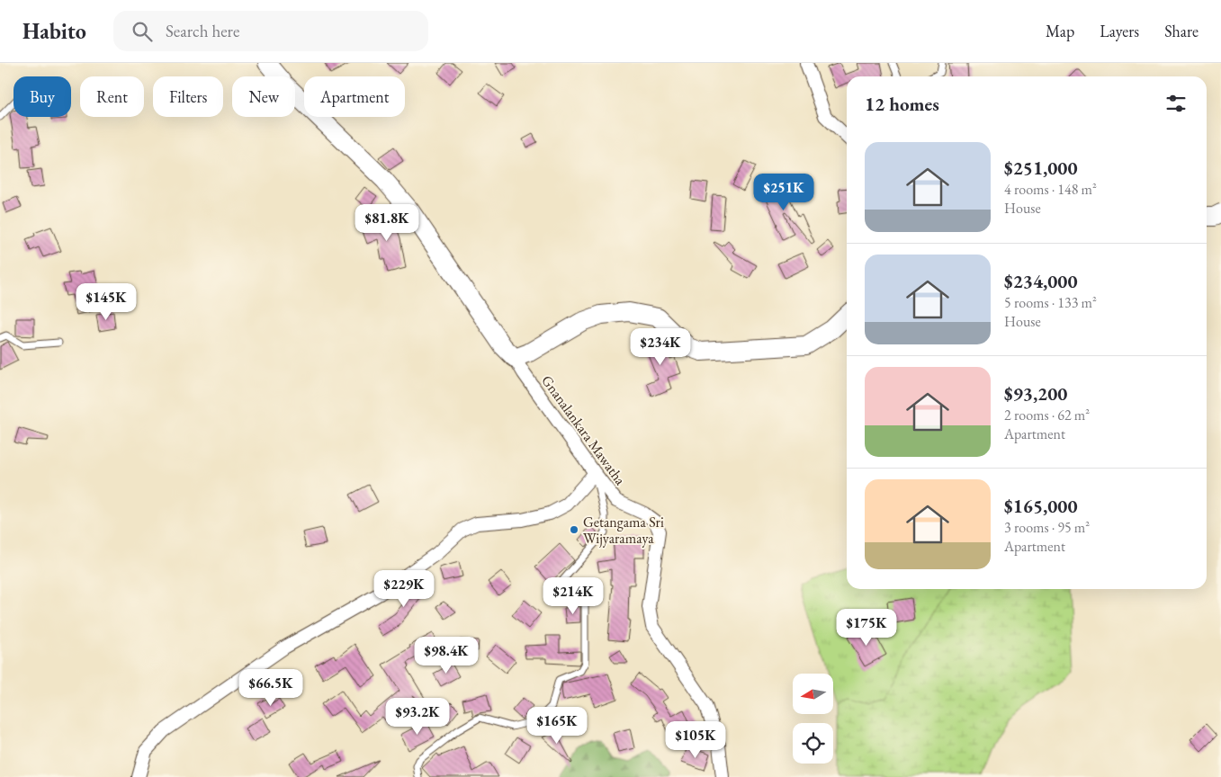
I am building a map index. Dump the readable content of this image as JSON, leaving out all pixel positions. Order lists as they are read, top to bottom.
{
  "streets": {
    "street": ["Gnanalankara Mawatha"]
  },
  "places": ["Getangama Sri Wijyaramaya"],
  "north": "left",
  "page": {
    "header": "Habito",
    "search": "Search here",
    "nav": ["Map", "Layers", "Share"],
    "chip": [
      "Buy",
      "Rent",
      "Filters",
      "New",
      "Apartment"
    ],
    "heading": "12 homes",
    "list": [
      {
        "name": "$251,000",
        "note": "4 rooms · 148 m² · House"
      },
      {
        "name": "$234,000",
        "note": "5 rooms · 133 m² · House"
      },
      {
        "name": "$93,200",
        "note": "2 rooms · 62 m² · Apartment"
      },
      {
        "name": "$165,000",
        "note": "3 rooms · 95 m² · Apartment"
      }
    ],
    "price": [
      "$251K",
      "$81.8K",
      "$145K",
      "$234K",
      "$229K",
      "$214K",
      "$175K",
      "$98.4K",
      "$66.5K",
      "$93.2K",
      "$165K",
      "$105K"
    ]
  }
}
